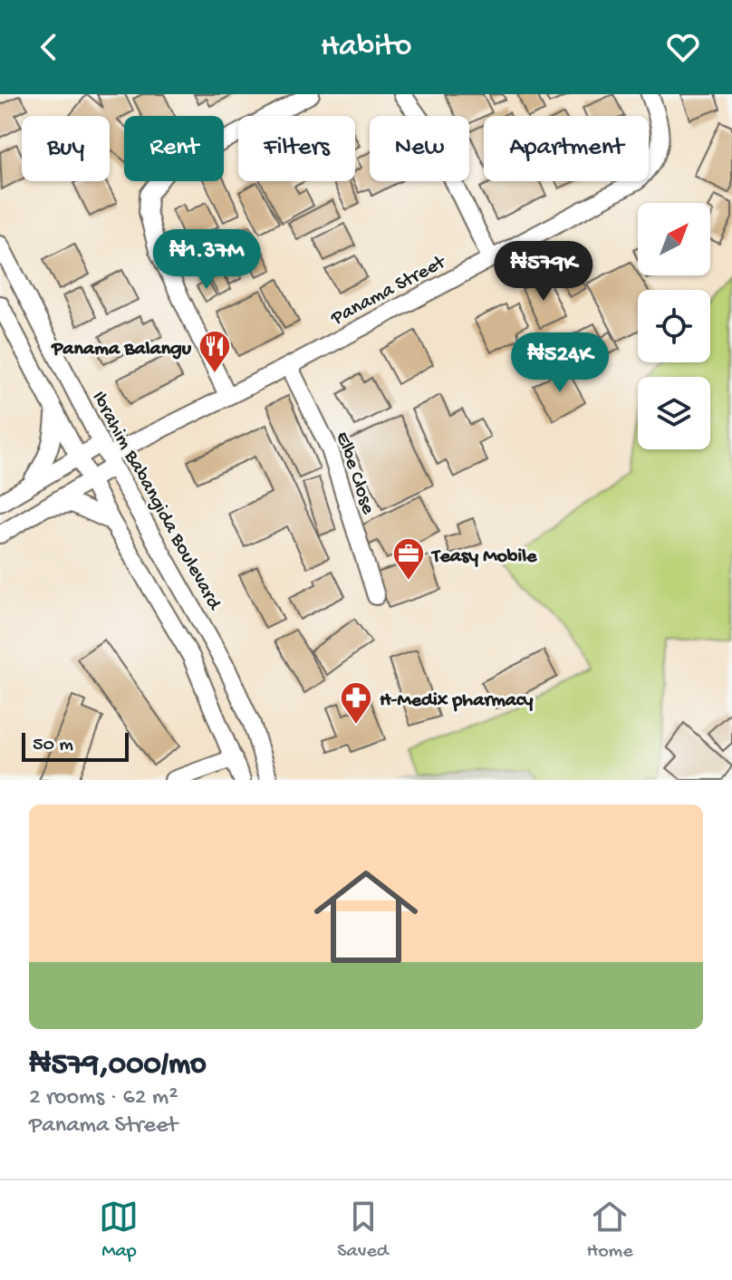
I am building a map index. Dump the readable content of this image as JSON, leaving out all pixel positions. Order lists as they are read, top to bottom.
{
  "streets": {
    "street": ["Panama Street", "Elbe Close", "Ibrahim Babangida Boulevard"]
  },
  "crossings": [
    ["Panama Street", "Elbe Close"],
    ["Panama Street", "Ibrahim Babangida Boulevard"]
  ],
  "places": {
    "restaurant": ["Panama Balangu"],
    "office": ["Teasy Mobile"],
    "pharmacy": ["H-Medix pharmacy"]
  },
  "scale_bar": "50 m",
  "north": "top right",
  "page": {
    "header": "Habito",
    "chip": [
      "Buy",
      "Rent",
      "Filters",
      "New",
      "Apartment"
    ],
    "price": ["₦1.37M", "₦579K", "₦524K"],
    "scale": "50 m",
    "list": [
      {
        "name": "₦579,000/mo",
        "note": "2 rooms · 62 m² · Panama Street"
      }
    ],
    "tabs": ["Map", "Saved", "Home"]
  }
}
